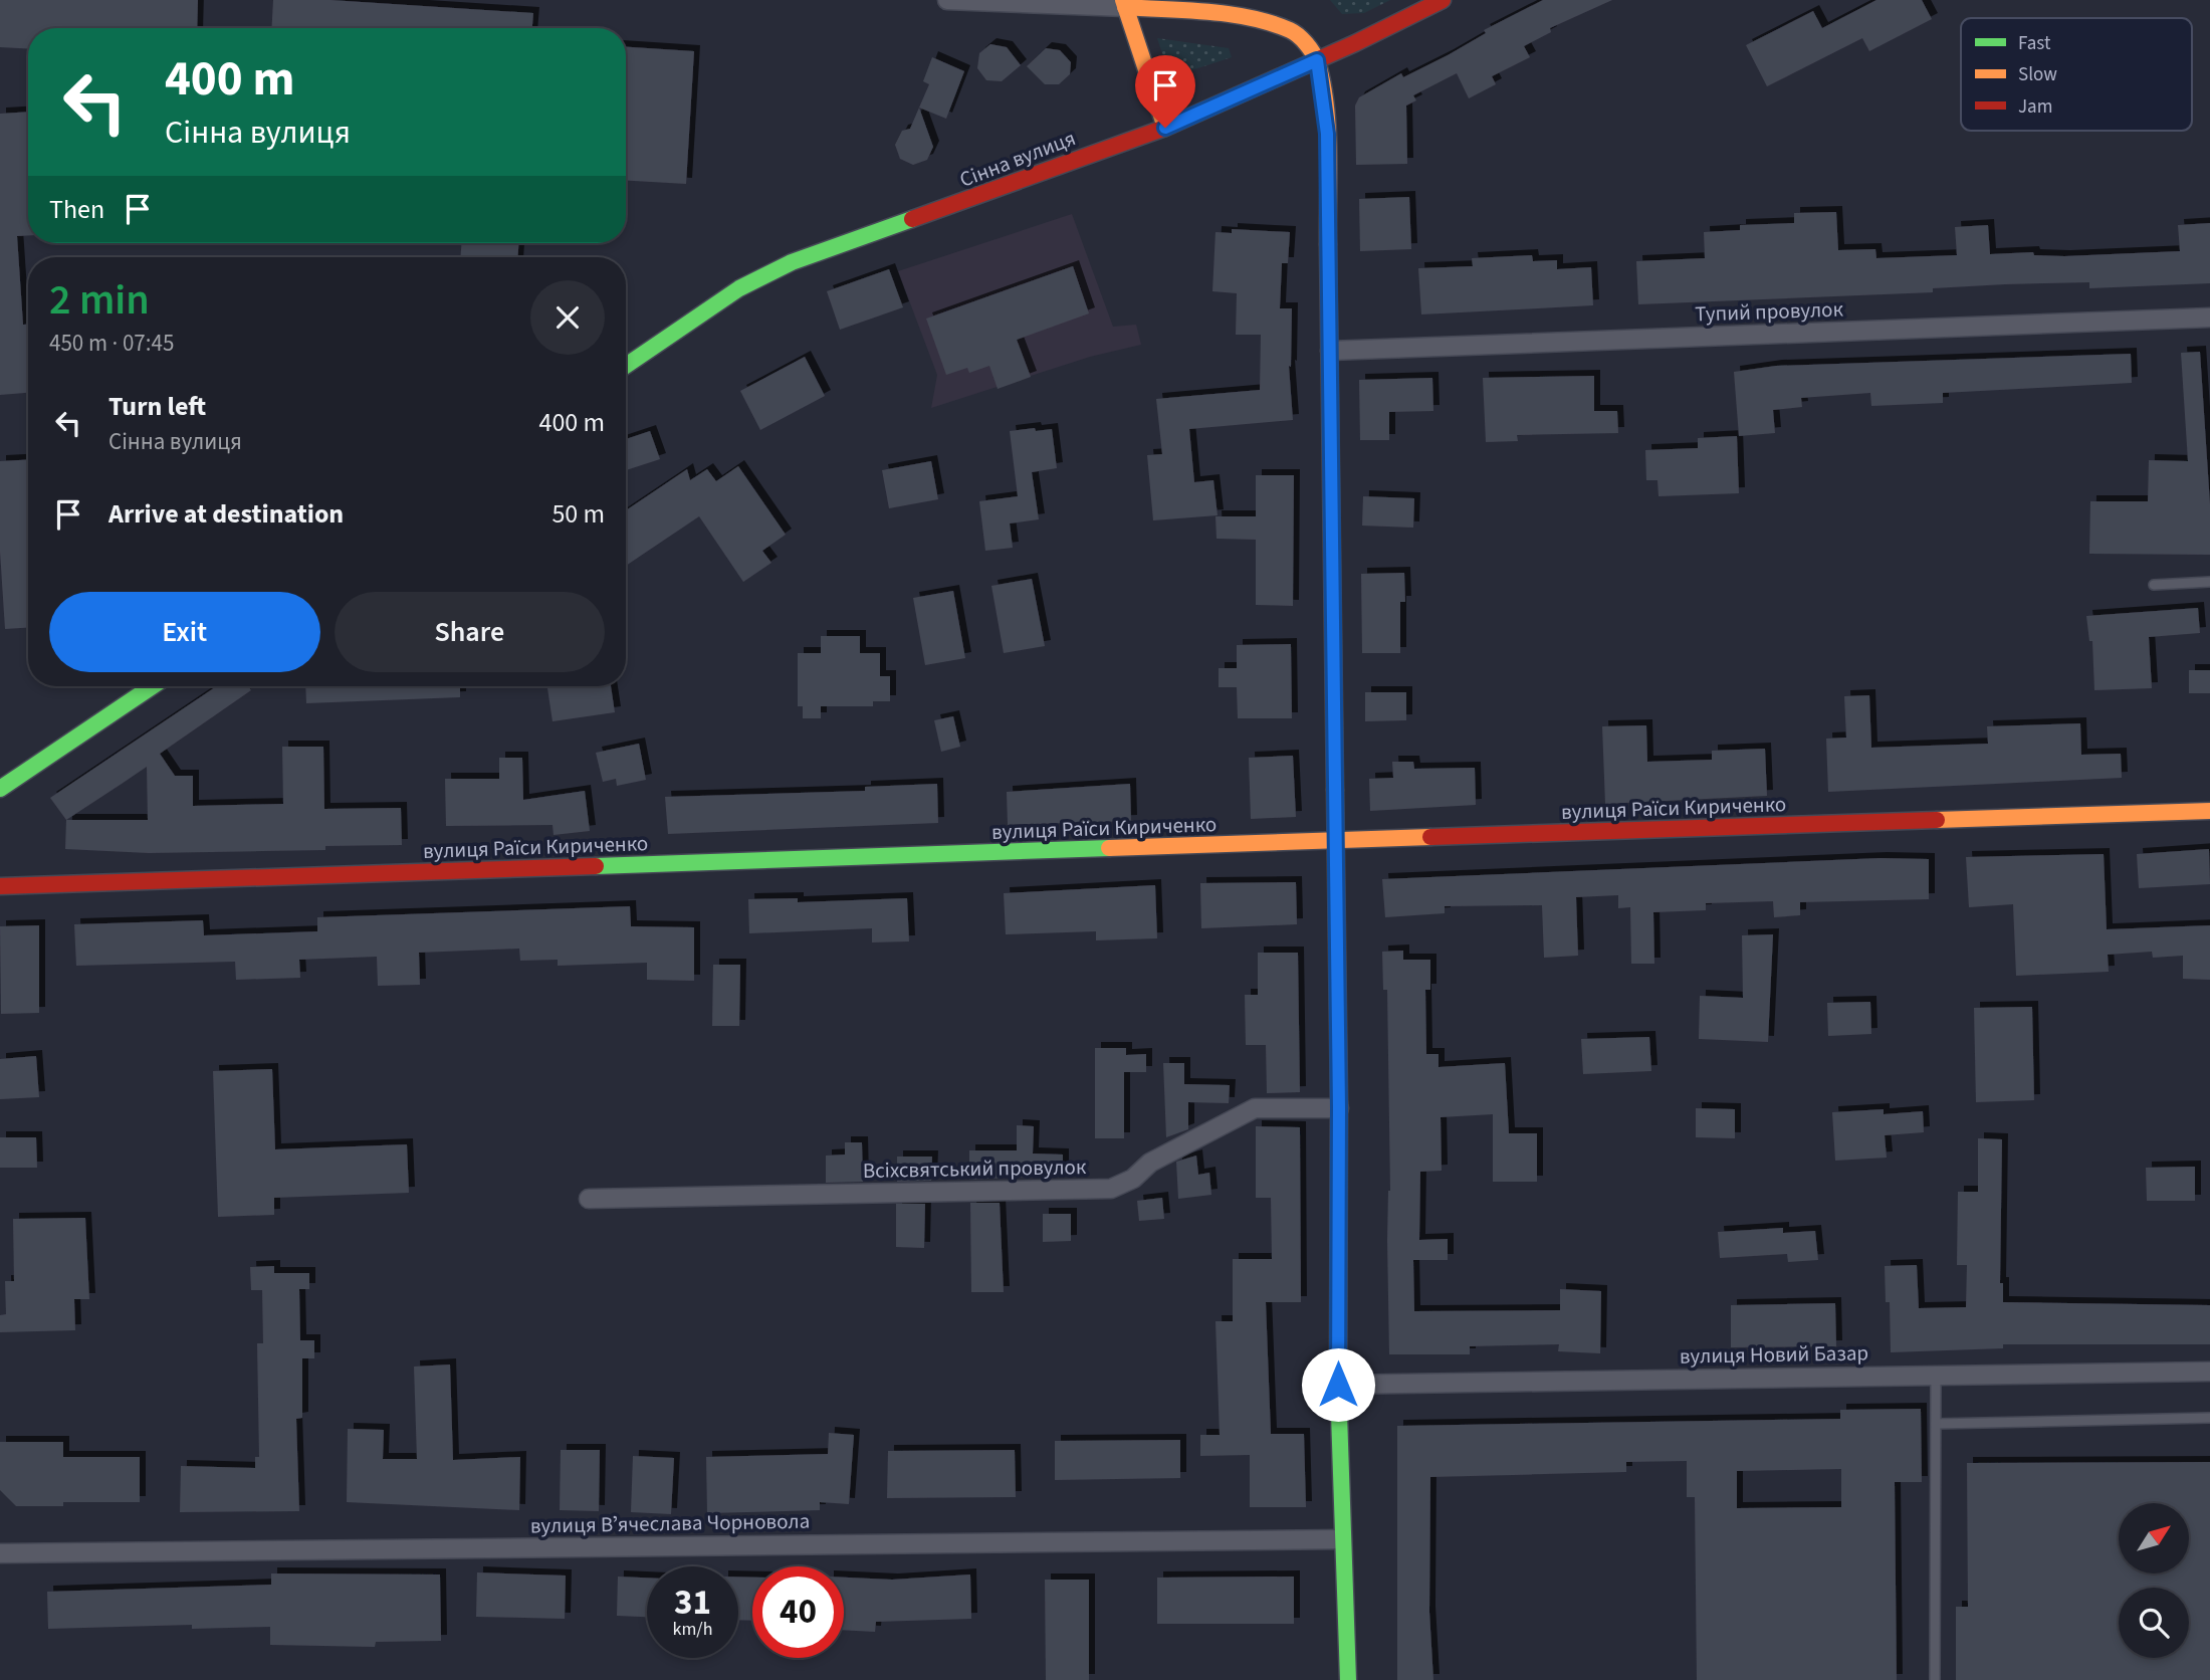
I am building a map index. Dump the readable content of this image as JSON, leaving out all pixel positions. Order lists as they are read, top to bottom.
{
  "streets": {
    "street": [
      "Сінна вулиця",
      "Тупий провулок",
      "вулиця Раїси Кириченко",
      "Всіхсвятський провулок",
      "вулиця Новий Базар",
      "вулиця Вʼячеслава Чорновола"
    ]
  },
  "legend": ["Fast", "Slow", "Jam"],
  "north": "top right",
  "page": {
    "turn": ["400 m", "Сінна вулиця"],
    "then": "Then",
    "heading": ["2 min", "450 m · 07:45"],
    "list": [
      {
        "name": "Turn left",
        "note": "Сінна вулиця",
        "value": "400 m"
      },
      {
        "name": "Arrive at destination",
        "value": "50 m"
      }
    ],
    "buttons": ["Exit", "Share"],
    "speed": "31 km/h",
    "limit": "40"
  }
}
